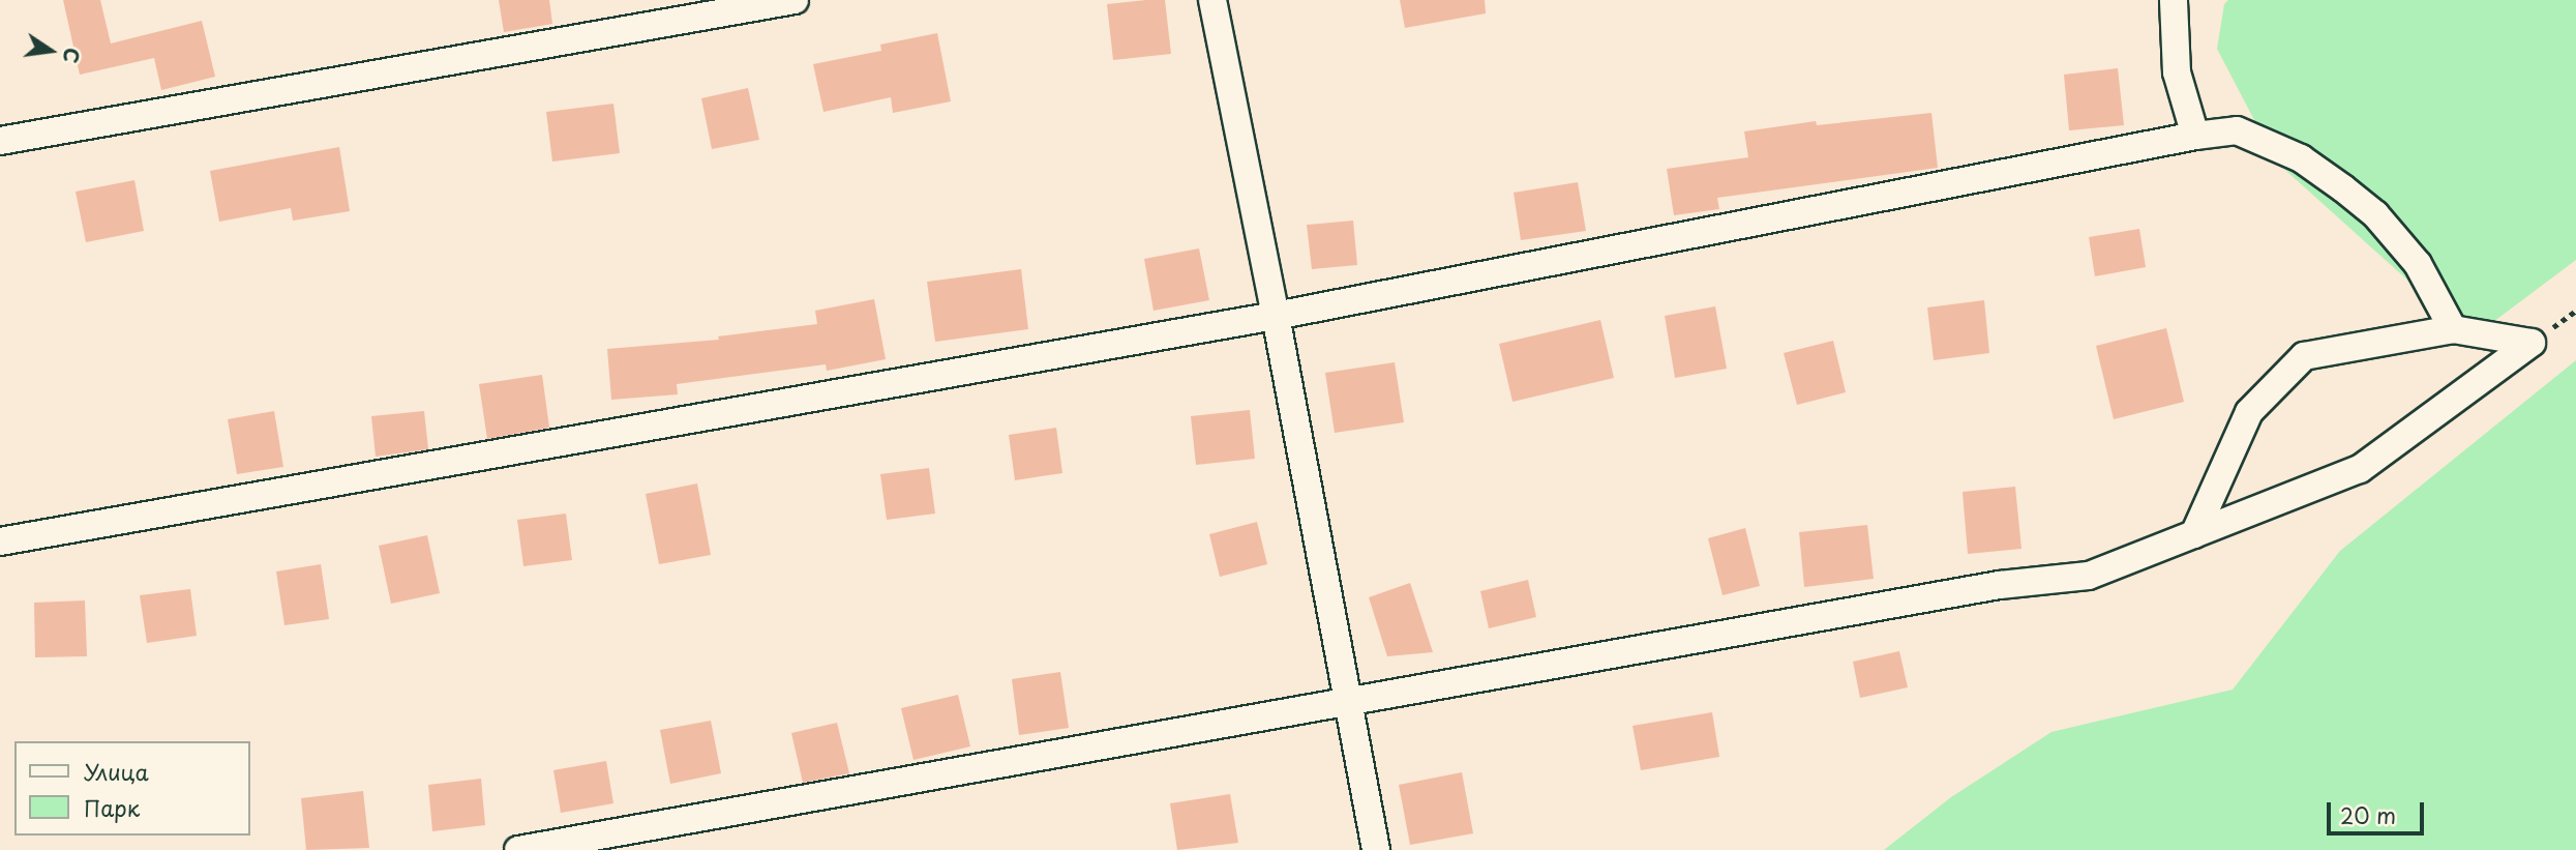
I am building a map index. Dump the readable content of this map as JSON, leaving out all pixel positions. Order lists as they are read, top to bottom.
{
  "legend": ["Улица", "Парк"],
  "scale_bar": "20 m",
  "north": "right"
}
